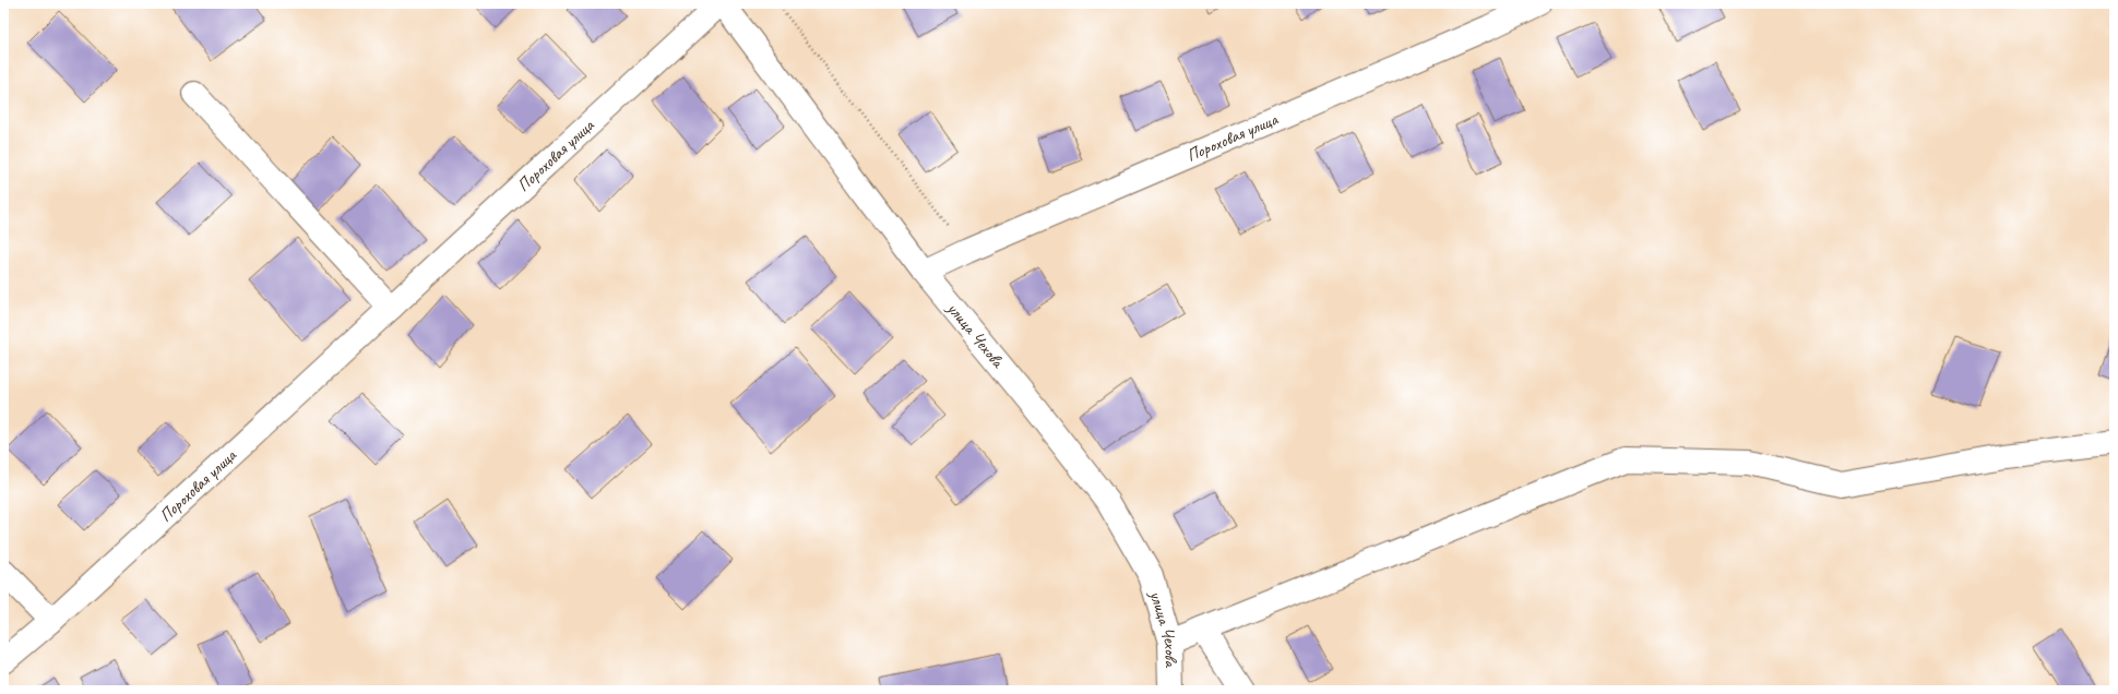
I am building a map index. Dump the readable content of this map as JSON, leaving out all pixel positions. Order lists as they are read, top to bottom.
{
  "streets": {
    "street": ["Пороховая улица", "улица Чехова"]
  },
  "crossings": [
    ["Пороховая улица", "улица Чехова"]
  ]
}
